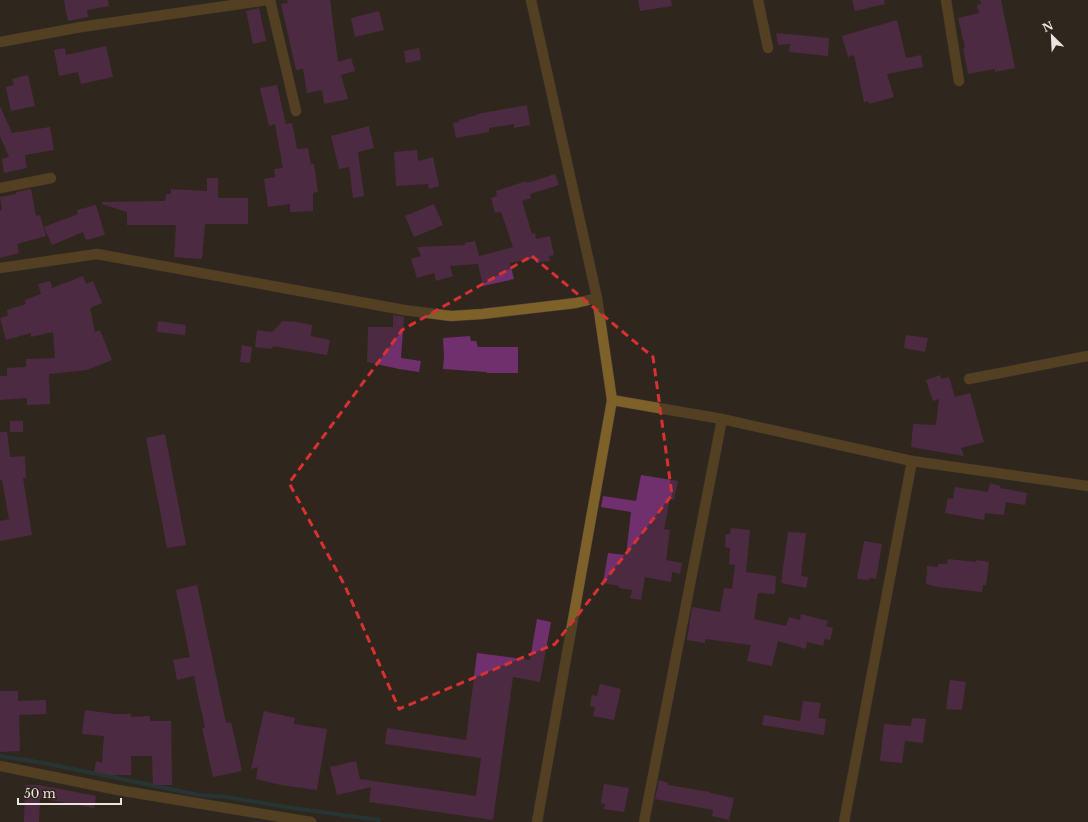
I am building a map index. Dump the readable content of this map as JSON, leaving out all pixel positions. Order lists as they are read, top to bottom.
{
  "scale_bar": "50 m",
  "north": "top left"
}
